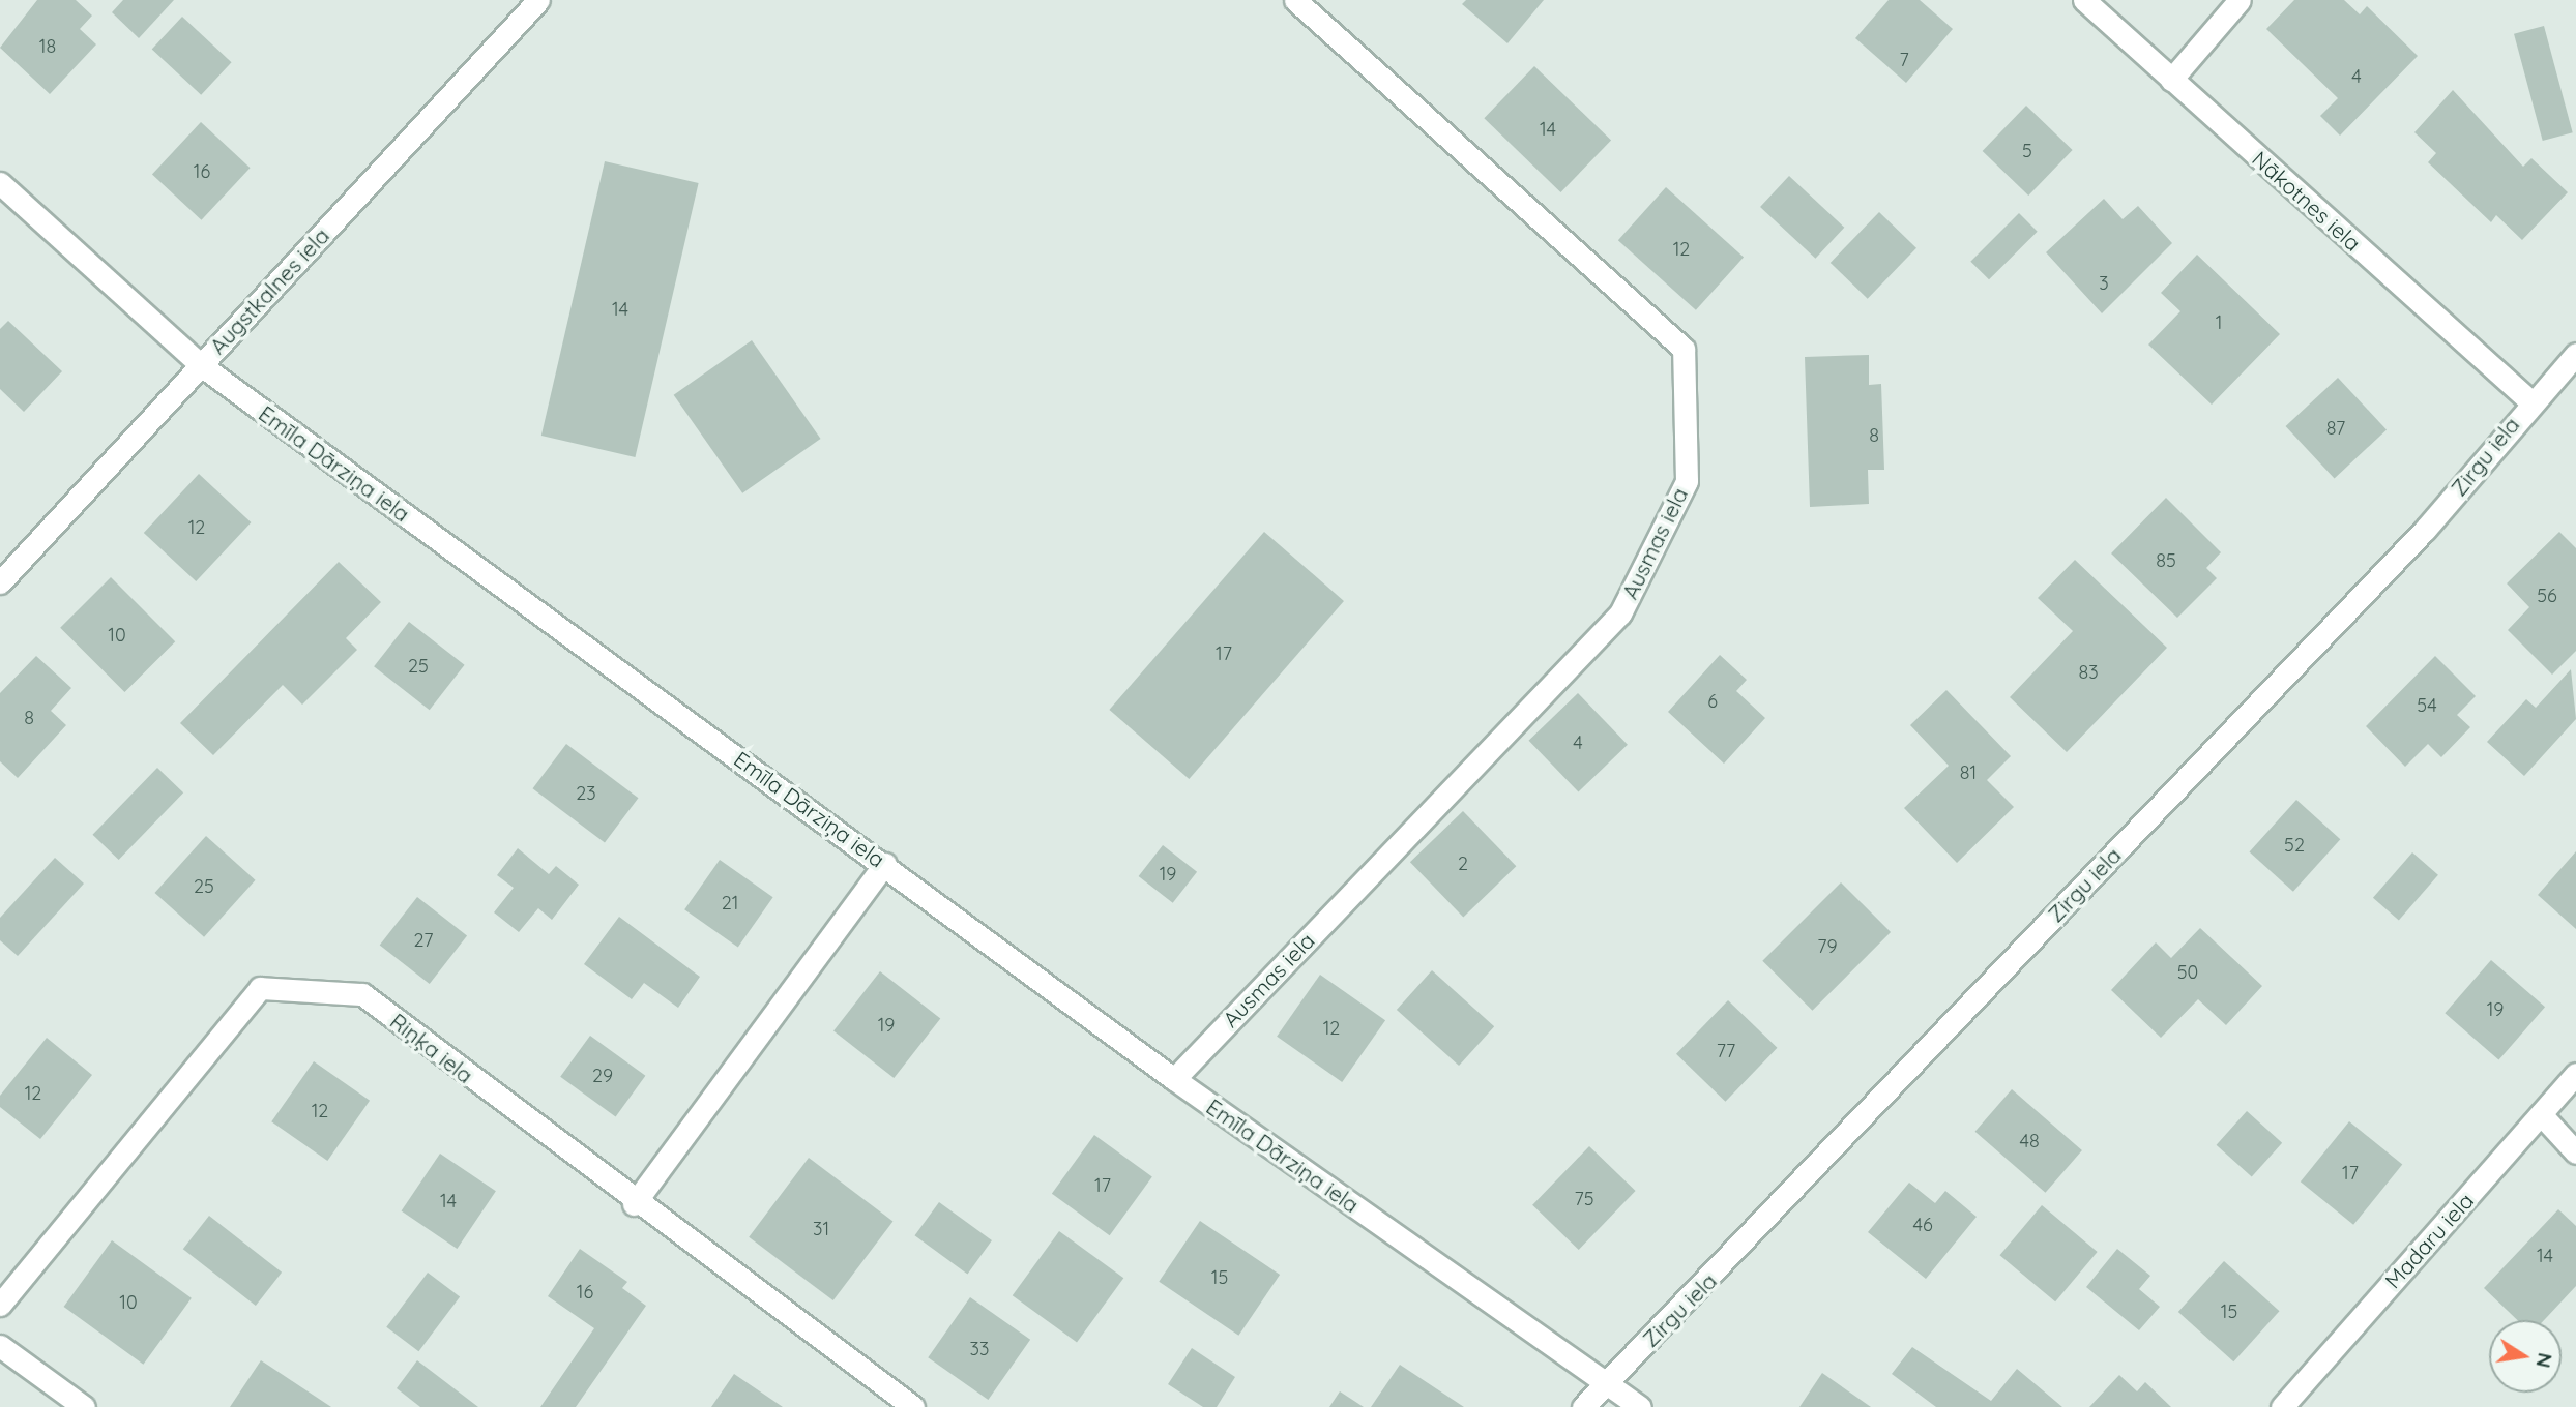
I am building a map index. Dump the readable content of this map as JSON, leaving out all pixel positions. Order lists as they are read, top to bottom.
{
  "streets": {
    "street": [
      "Nākotnes iela",
      "Augstkalnes iela",
      "Zirgu iela",
      "Emīla Dārziņa iela",
      "Ausmas iela",
      "Riņķa iela",
      "Madaru iela"
    ]
  },
  "crossings": [
    ["Nākotnes iela", "Zirgu iela"],
    ["Augstkalnes iela", "Emīla Dārziņa iela"],
    ["Zirgu iela", "Emīla Dārziņa iela"],
    ["Emīla Dārziņa iela", "Ausmas iela"]
  ],
  "house_numbers": [
    "18",
    "7",
    "4",
    "14",
    "5",
    "16",
    "12",
    "3",
    "14",
    "1",
    "87",
    "8",
    "12",
    "85",
    "56",
    "10",
    "17",
    "25",
    "83",
    "6",
    "54",
    "8",
    "4",
    "81",
    "23",
    "52",
    "2",
    "19",
    "25",
    "21",
    "27",
    "79",
    "50",
    "19",
    "19",
    "12",
    "77",
    "29",
    "12",
    "12",
    "48",
    "17",
    "17",
    "75",
    "14",
    "46",
    "31",
    "14",
    "15",
    "16",
    "10",
    "15",
    "33"
  ],
  "north": "right"
}
